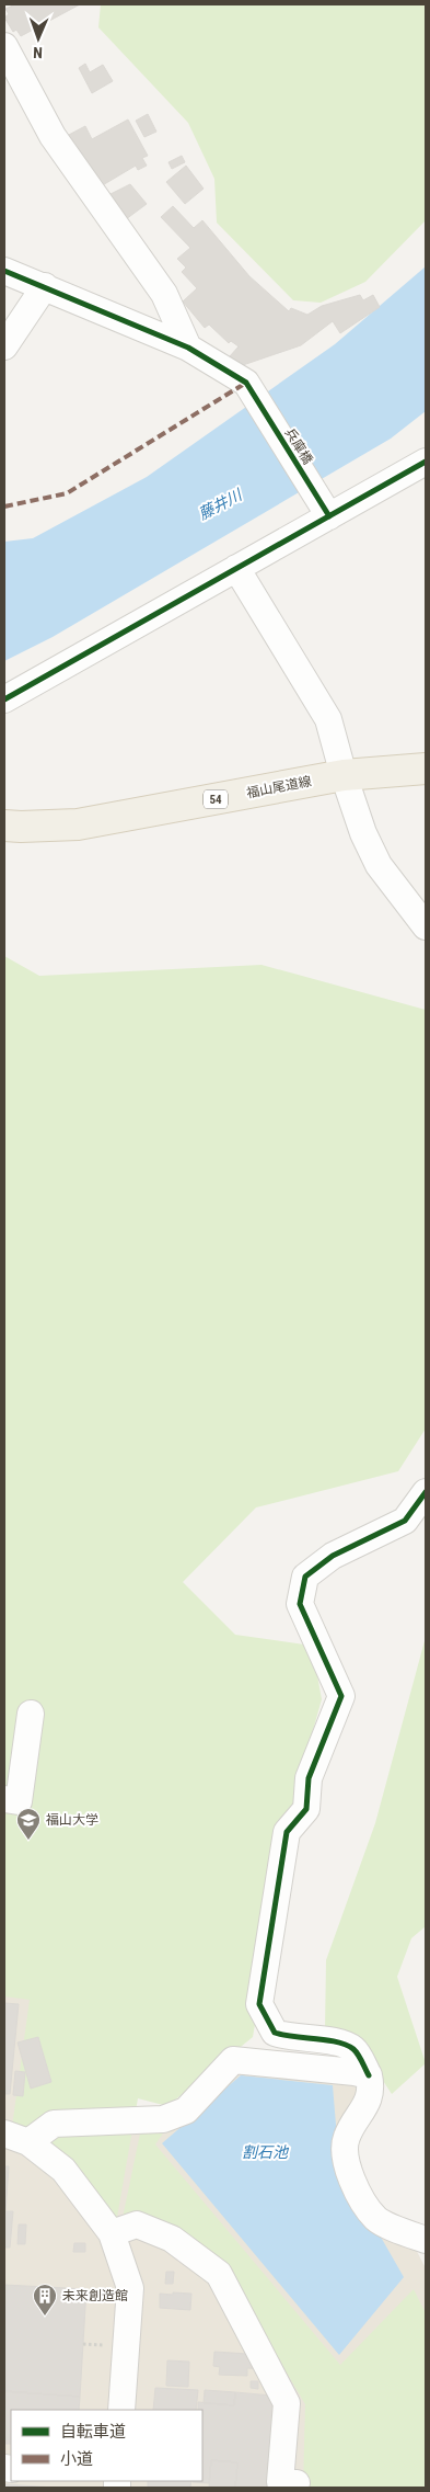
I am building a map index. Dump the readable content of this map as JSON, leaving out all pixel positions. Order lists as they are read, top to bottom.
{
  "streets": {
    "main road": ["福山尾道線", "54"],
    "street": ["兵庫橋"]
  },
  "water": ["藤井川", "割石池"],
  "places": {
    "school or university": ["福山大学"],
    "building": ["未来創造館"]
  },
  "legend": ["自転車道", "小道"],
  "north": "bottom"
}
